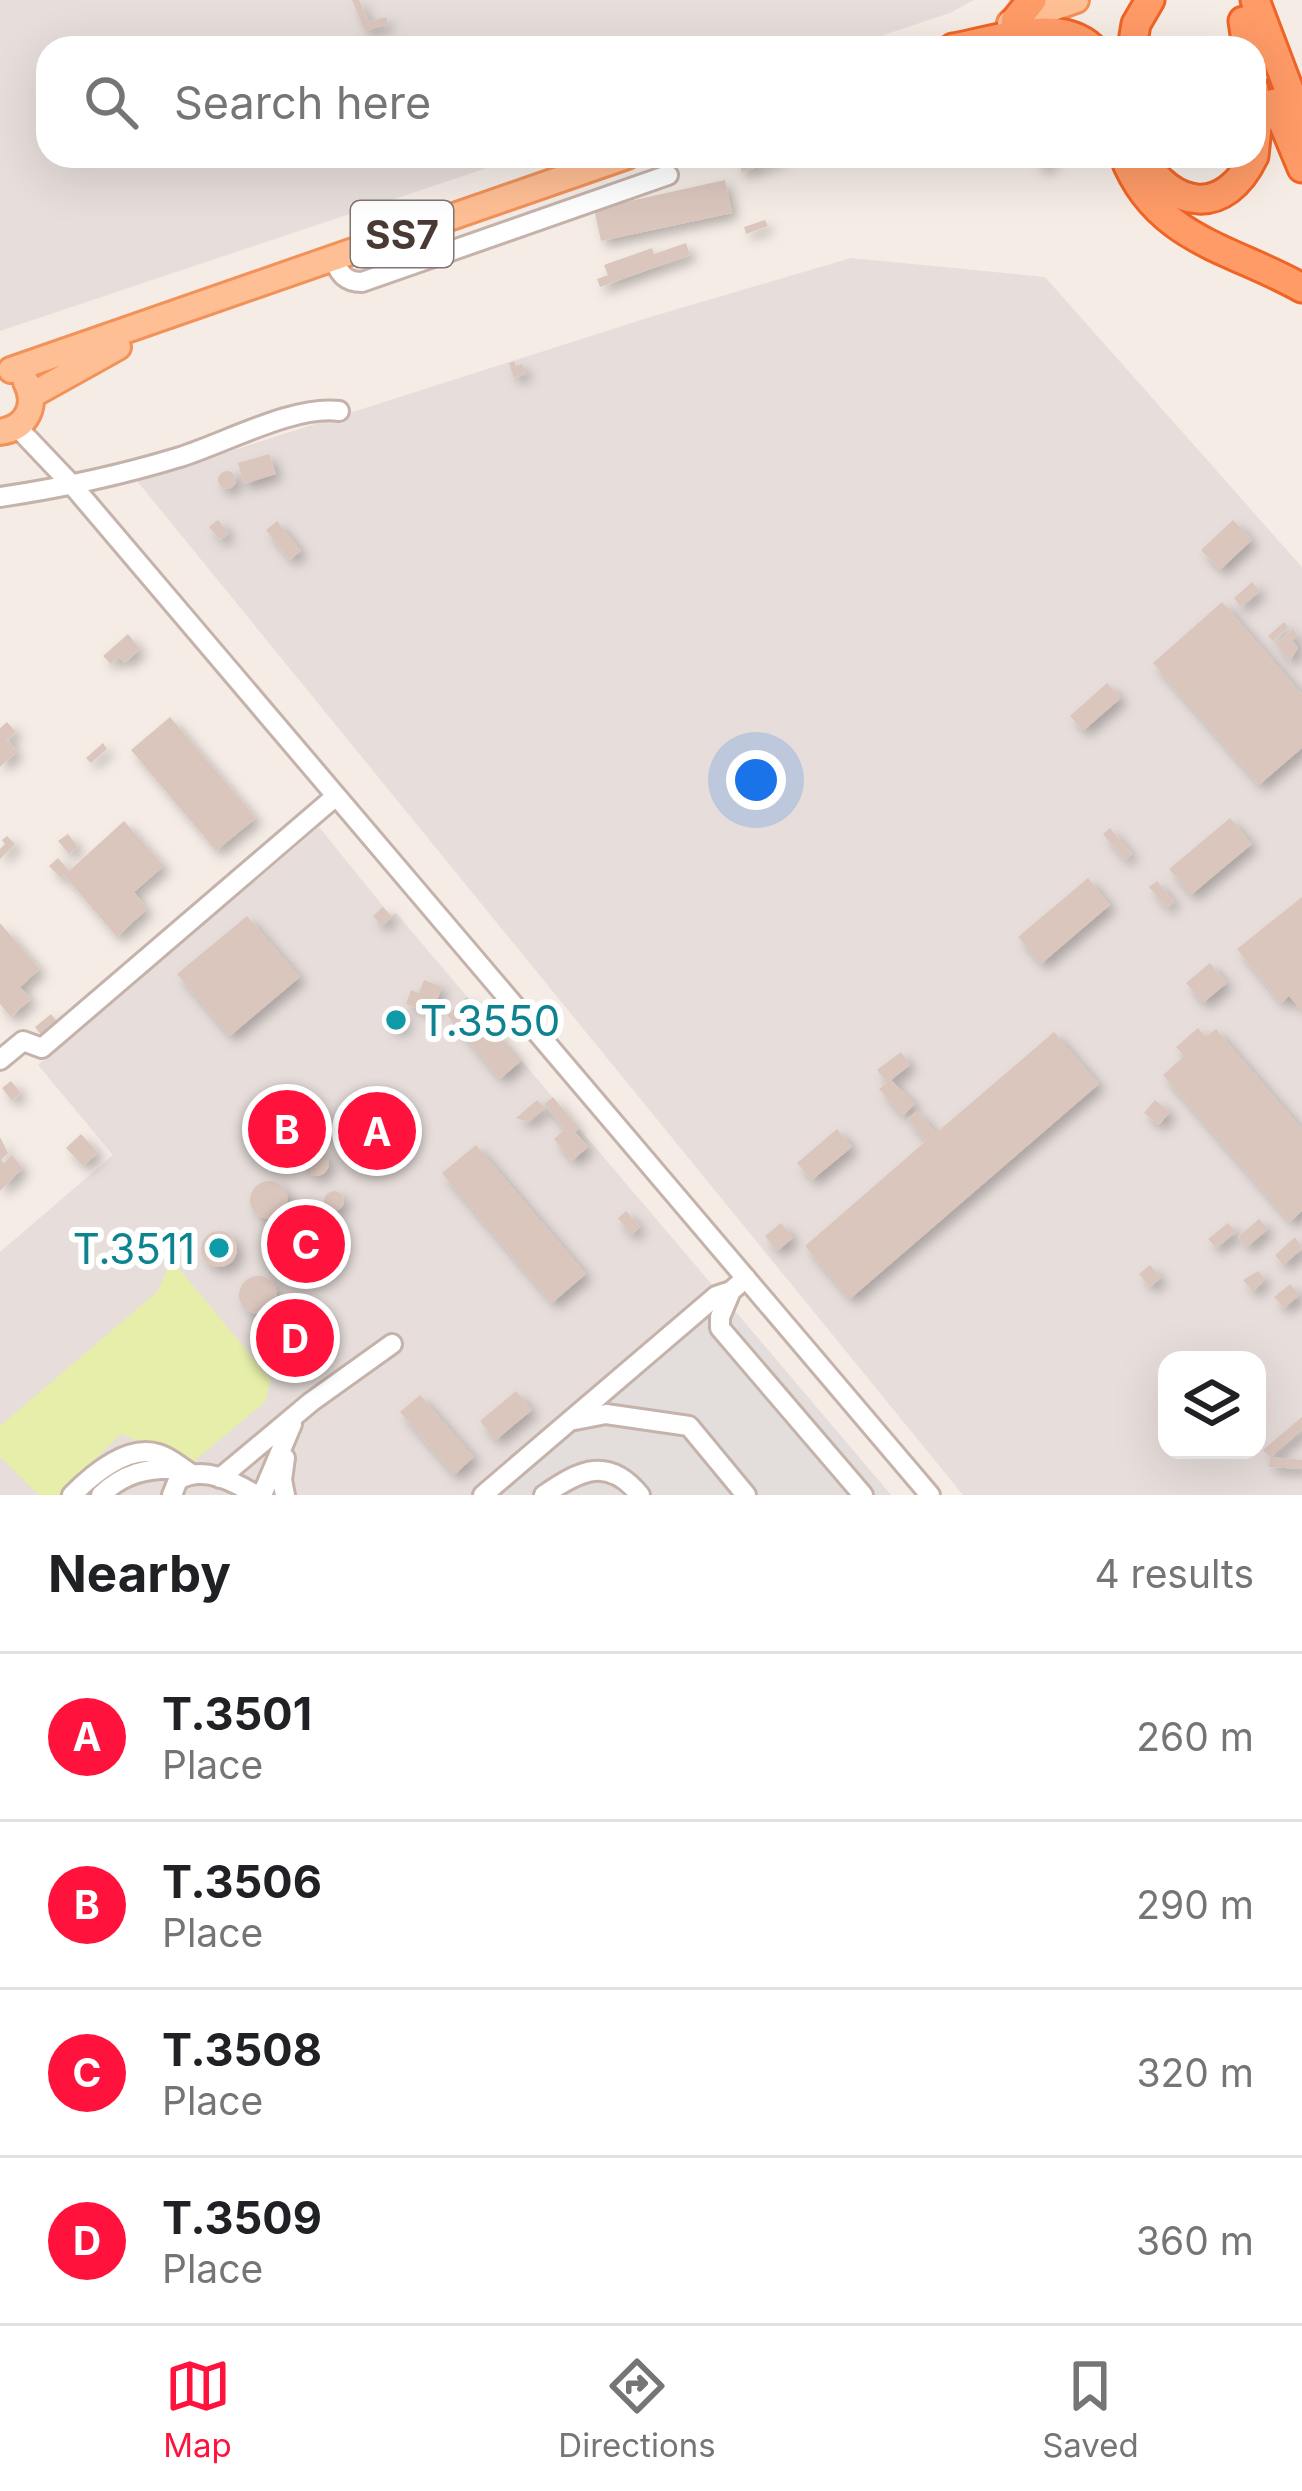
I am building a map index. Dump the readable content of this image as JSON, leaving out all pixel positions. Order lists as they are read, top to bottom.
{
  "streets": {
    "main road": ["SS7"]
  },
  "places": ["T.3550", "T.3511"],
  "page": {
    "search": "Search here",
    "pins": [
      "B",
      "A",
      "C",
      "D"
    ],
    "heading": ["Nearby", "4 results"],
    "list": [
      {
        "mark": "A",
        "name": "T.3501",
        "note": "Place",
        "value": "260 m"
      },
      {
        "mark": "B",
        "name": "T.3506",
        "note": "Place",
        "value": "290 m"
      },
      {
        "mark": "C",
        "name": "T.3508",
        "note": "Place",
        "value": "320 m"
      },
      {
        "mark": "D",
        "name": "T.3509",
        "note": "Place",
        "value": "360 m"
      }
    ],
    "nav": ["Map", "Directions", "Saved"]
  }
}
